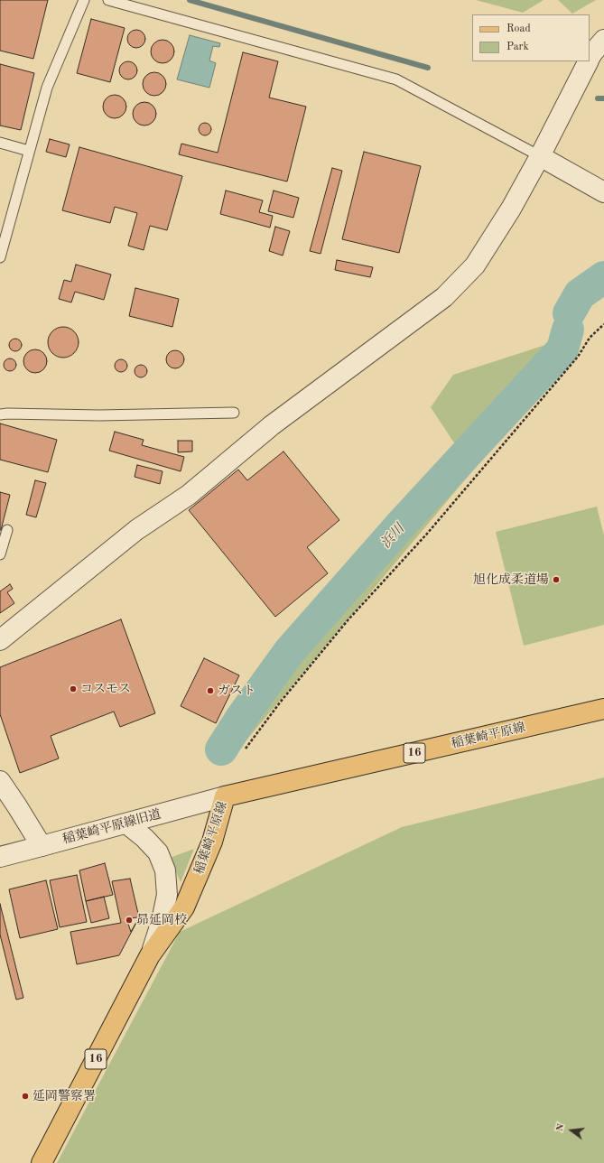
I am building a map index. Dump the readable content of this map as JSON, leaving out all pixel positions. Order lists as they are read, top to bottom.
{
  "streets": {
    "main road": ["稲葉崎平原線", "16"],
    "street": ["稲葉崎平原線旧道"]
  },
  "crossings": [
    ["稲葉崎平原線", "稲葉崎平原線旧道"]
  ],
  "water": ["浜川"],
  "places": [
    "旭化成柔道場",
    "コスモス",
    "ガスト",
    "昴延岡校",
    "延岡警察署"
  ],
  "legend": ["Road", "Park"],
  "north": "left"
}
